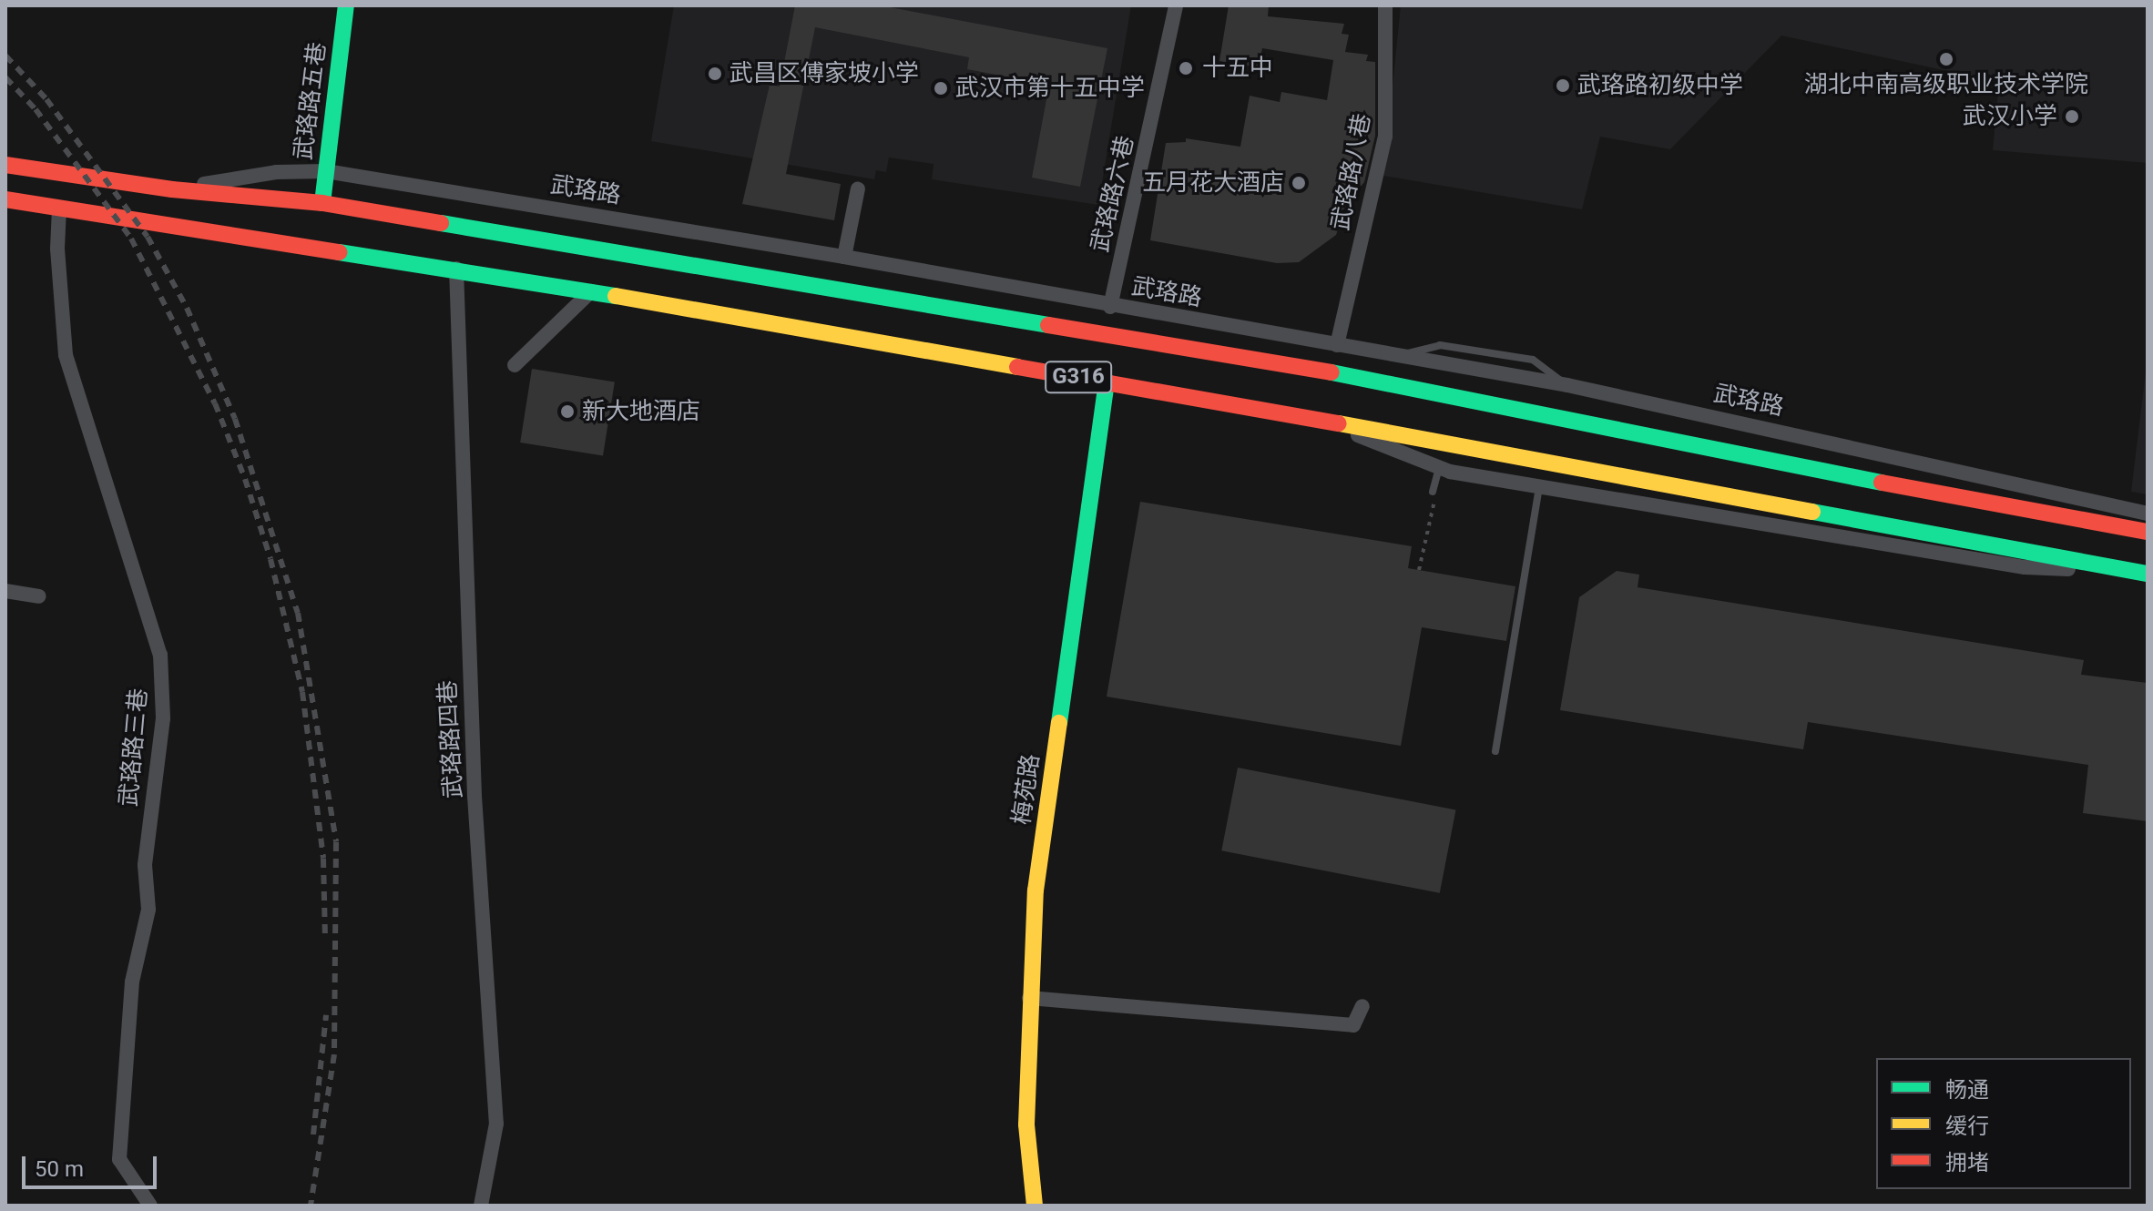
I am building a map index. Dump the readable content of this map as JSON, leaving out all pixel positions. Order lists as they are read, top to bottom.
{
  "streets": {
    "main road": [
      "武珞路五巷",
      "武珞路",
      "G316",
      "梅苑路"
    ],
    "street": [
      "武珞路八巷",
      "武珞路六巷",
      "武珞路四巷",
      "武珞路三巷"
    ]
  },
  "crossings": [
    ["武珞路五巷", "武珞路"],
    ["武珞路八巷", "武珞路"],
    ["武珞路", "武珞路六巷"],
    ["G316", "武珞路四巷"],
    ["G316", "武珞路三巷"],
    ["G316", "梅苑路"]
  ],
  "places": [
    "湖北中南高级职业技术学院",
    "十五中",
    "武昌区傅家坡小学",
    "武珞路初级中学",
    "武汉市第十五中学",
    "武汉小学",
    "五月花大酒店",
    "新大地酒店"
  ],
  "legend": ["畅通", "缓行", "拥堵"],
  "scale_bar": "50 m"
}
